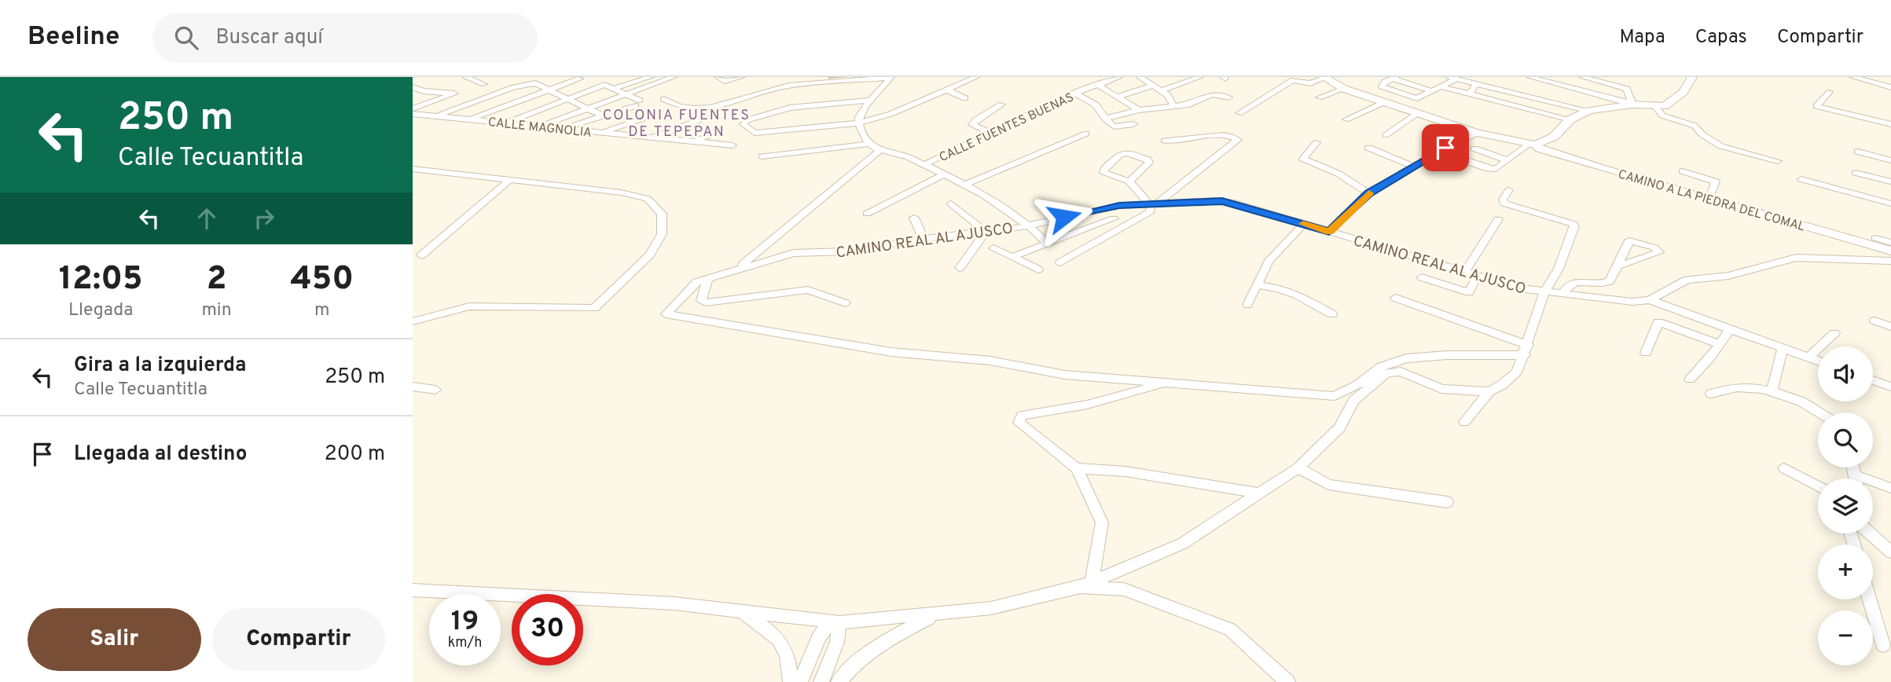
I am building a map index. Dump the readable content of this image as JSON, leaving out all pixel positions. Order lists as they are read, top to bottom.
{
  "streets": {
    "street": [
      "CALLE MAGNOLIA",
      "CALLE FUENTES BUENAS",
      "CAMINO A LA PIEDRA DEL COMAL",
      "CAMINO REAL AL AJUSCO"
    ]
  },
  "districts": ["COLONIA FUENTES DE TEPEPAN"],
  "page": {
    "header": "Beeline",
    "search": "Buscar aquí",
    "nav": ["Mapa", "Capas", "Compartir"],
    "turn": ["250 m", "Calle Tecuantitla"],
    "eta": [
      "12:05",
      "Llegada",
      "2",
      "min",
      "450",
      "m"
    ],
    "list": [
      {
        "name": "Gira a la izquierda",
        "note": "Calle Tecuantitla",
        "value": "250 m"
      },
      {
        "name": "Llegada al destino",
        "value": "200 m"
      }
    ],
    "map_buttons": ["+", "−"],
    "speed": "19 km/h",
    "limit": "30",
    "buttons": ["Salir", "Compartir"]
  }
}
